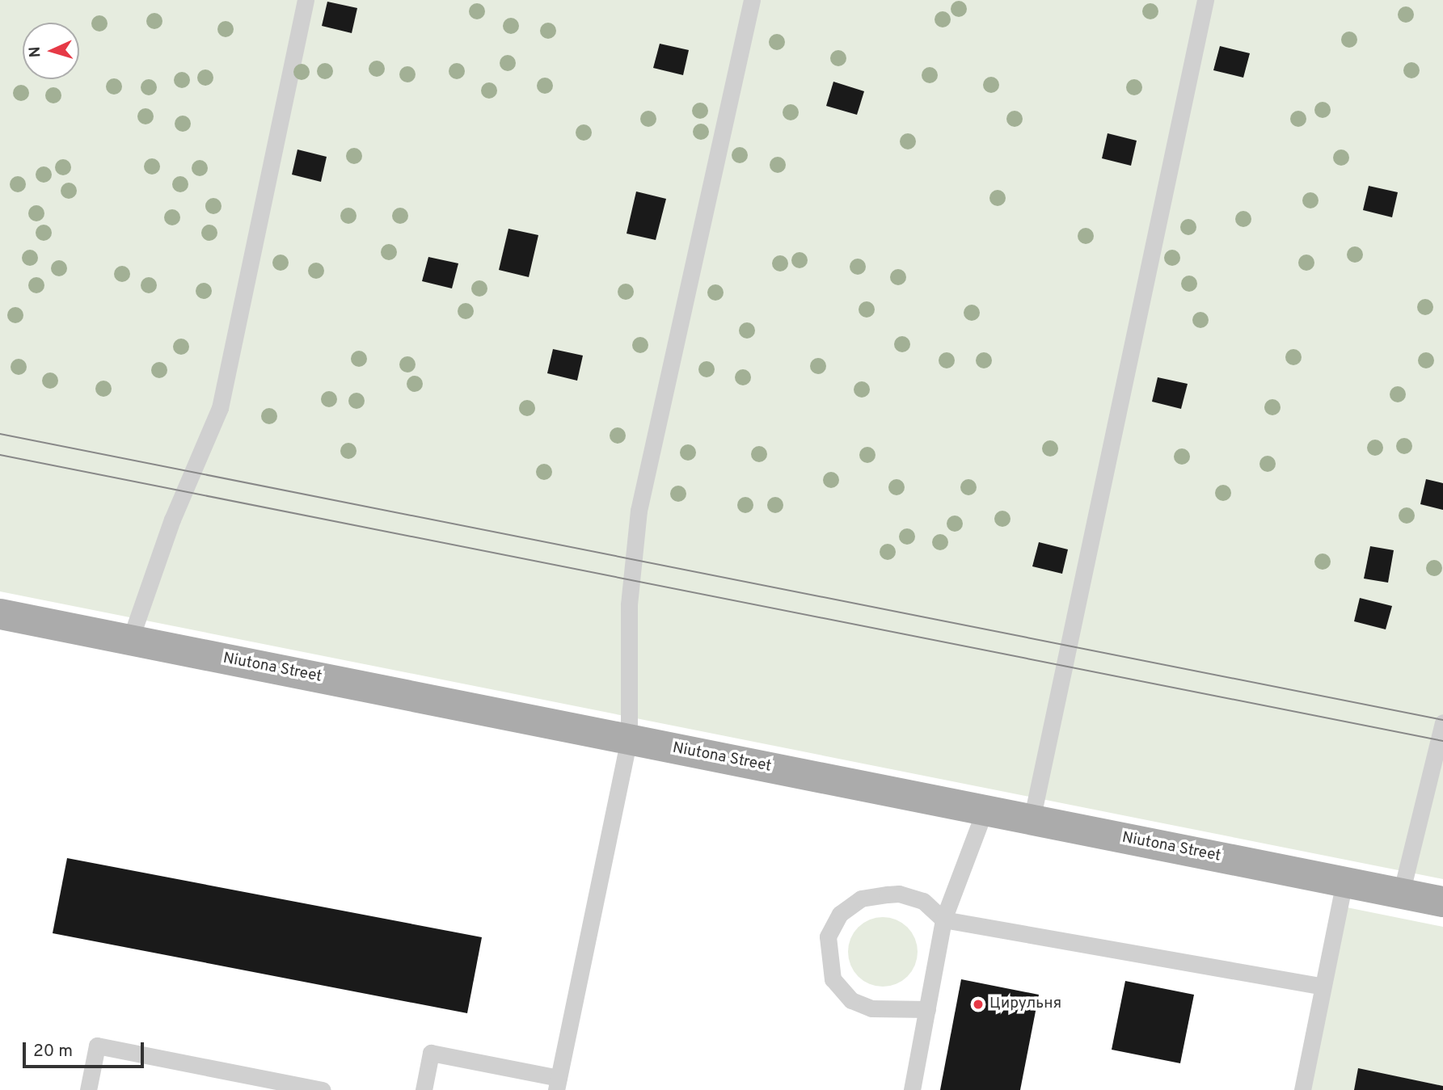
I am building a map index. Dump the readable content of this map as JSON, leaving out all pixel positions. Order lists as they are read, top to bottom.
{
  "streets": {
    "main road": ["Niutona Street"]
  },
  "places": ["Цирульня"],
  "scale_bar": "20 m",
  "north": "left"
}
